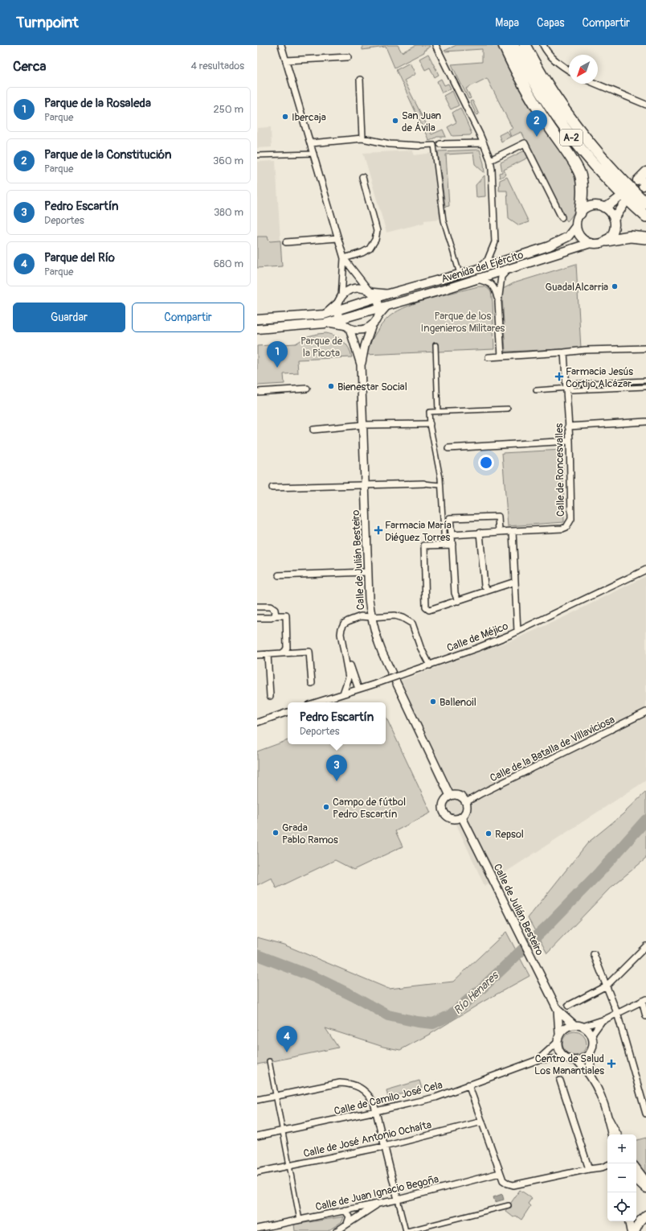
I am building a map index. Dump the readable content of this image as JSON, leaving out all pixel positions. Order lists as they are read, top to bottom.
{
  "streets": {
    "highway": ["A-2"],
    "main road": ["Avenida del Ejército"],
    "street": [
      "Calle de Roncesvalles",
      "Calle de Julián Besteiro",
      "Calle de Méjico",
      "Calle de la Batalla de Villaviciosa",
      "Calle de Camilo José Cela",
      "Calle de José Antonio Ochaíta",
      "Calle de Juan Ignacio Begoña"
    ]
  },
  "crossings": [
    ["Calle de Julián Besteiro", "Calle de la Batalla de Villaviciosa"],
    ["Calle de Julián Besteiro", "Calle de Camilo José Cela"]
  ],
  "water": ["Río Henares"],
  "parks": ["Parque de los Ingenieros Militares", "Parque de la Picota"],
  "places": {
    "other": [
      "Ibercaja",
      "San Juan de Ávila",
      "GuadalAlcarria",
      "Bienestar Social",
      "Ballenoil",
      "Campo de fútbol Pedro Escartín",
      "Grada Pablo Ramos",
      "Repsol"
    ],
    "health": ["Farmacia Jesús Cortijo Alcázar", "Farmacia María Diéguez Torres", "Centro de Salud Los Manantiales"]
  },
  "north": "bottom left",
  "page": {
    "header": "Turnpoint",
    "nav": ["Mapa", "Capas", "Compartir"],
    "heading": ["Cerca", "4 resultados"],
    "list": [
      {
        "mark": "1",
        "name": "Parque de la Rosaleda",
        "note": "Parque",
        "value": "250 m"
      },
      {
        "mark": "2",
        "name": "Parque de la Constitución",
        "note": "Parque",
        "value": "360 m"
      },
      {
        "mark": "3",
        "name": "Pedro Escartín",
        "note": "Deportes",
        "value": "380 m"
      },
      {
        "mark": "4",
        "name": "Parque del Río",
        "note": "Parque",
        "value": "680 m"
      }
    ],
    "pins": [
      "2",
      "1",
      "3",
      "4"
    ],
    "buttons": ["Guardar", "Compartir"],
    "popup": ["Pedro Escartín", "Deportes"],
    "map_buttons": ["+", "−"]
  }
}
